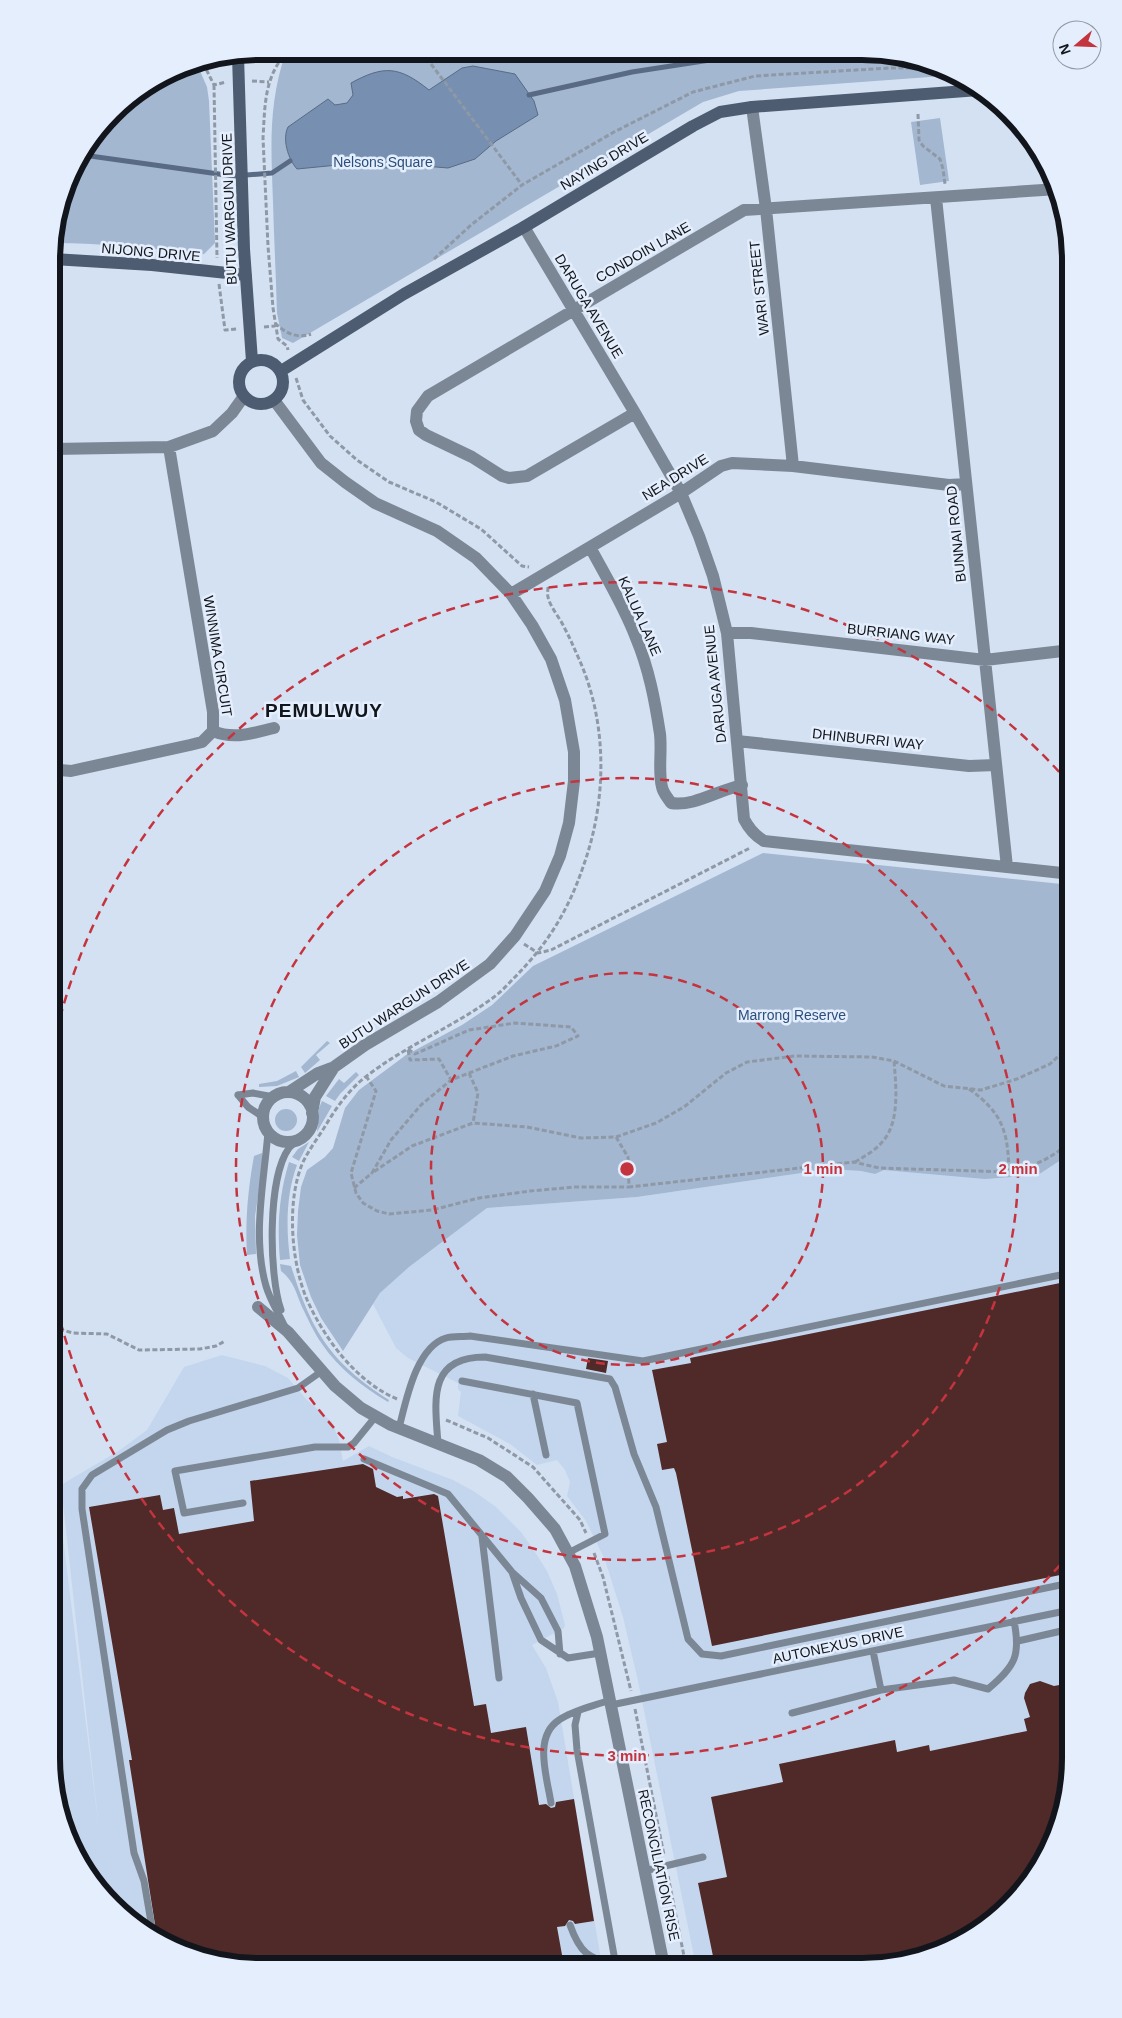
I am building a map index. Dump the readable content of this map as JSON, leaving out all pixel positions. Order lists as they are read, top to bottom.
{
  "streets": {
    "street": [
      "NAYING DRIVE",
      "BUTU WARGUN DRIVE",
      "NIJONG DRIVE",
      "CONDOIN LANE",
      "WARI STREET",
      "DARUGA AVENUE",
      "NEA DRIVE",
      "BUNNAI ROAD",
      "KALUA LANE",
      "BURRIANG WAY",
      "WINNIMA CIRCUIT",
      "DHINBURRI WAY",
      "RECONCILIATION RISE"
    ],
    "lane": ["AUTONEXUS DRIVE"]
  },
  "crossings": [
    ["NAYING DRIVE", "BUTU WARGUN DRIVE"],
    ["NAYING DRIVE", "WARI STREET"],
    ["NAYING DRIVE", "DARUGA AVENUE"],
    ["BUTU WARGUN DRIVE", "NIJONG DRIVE"],
    ["BUTU WARGUN DRIVE", "NEA DRIVE"],
    ["CONDOIN LANE", "WARI STREET"],
    ["CONDOIN LANE", "DARUGA AVENUE"],
    ["CONDOIN LANE", "BUNNAI ROAD"],
    ["WARI STREET", "NEA DRIVE"],
    ["DARUGA AVENUE", "NEA DRIVE"],
    ["DARUGA AVENUE", "KALUA LANE"],
    ["DARUGA AVENUE", "BURRIANG WAY"],
    ["DARUGA AVENUE", "DHINBURRI WAY"],
    ["NEA DRIVE", "BUNNAI ROAD"],
    ["NEA DRIVE", "KALUA LANE"],
    ["BUNNAI ROAD", "BURRIANG WAY"],
    ["BUNNAI ROAD", "DHINBURRI WAY"],
    ["AUTONEXUS DRIVE", "RECONCILIATION RISE"]
  ],
  "districts": ["PEMULWUY"],
  "parks": ["Nelsons Square", "Marrong Reserve"],
  "north": "left",
  "rings": ["1 min", "2 min", "3 min"]
}
